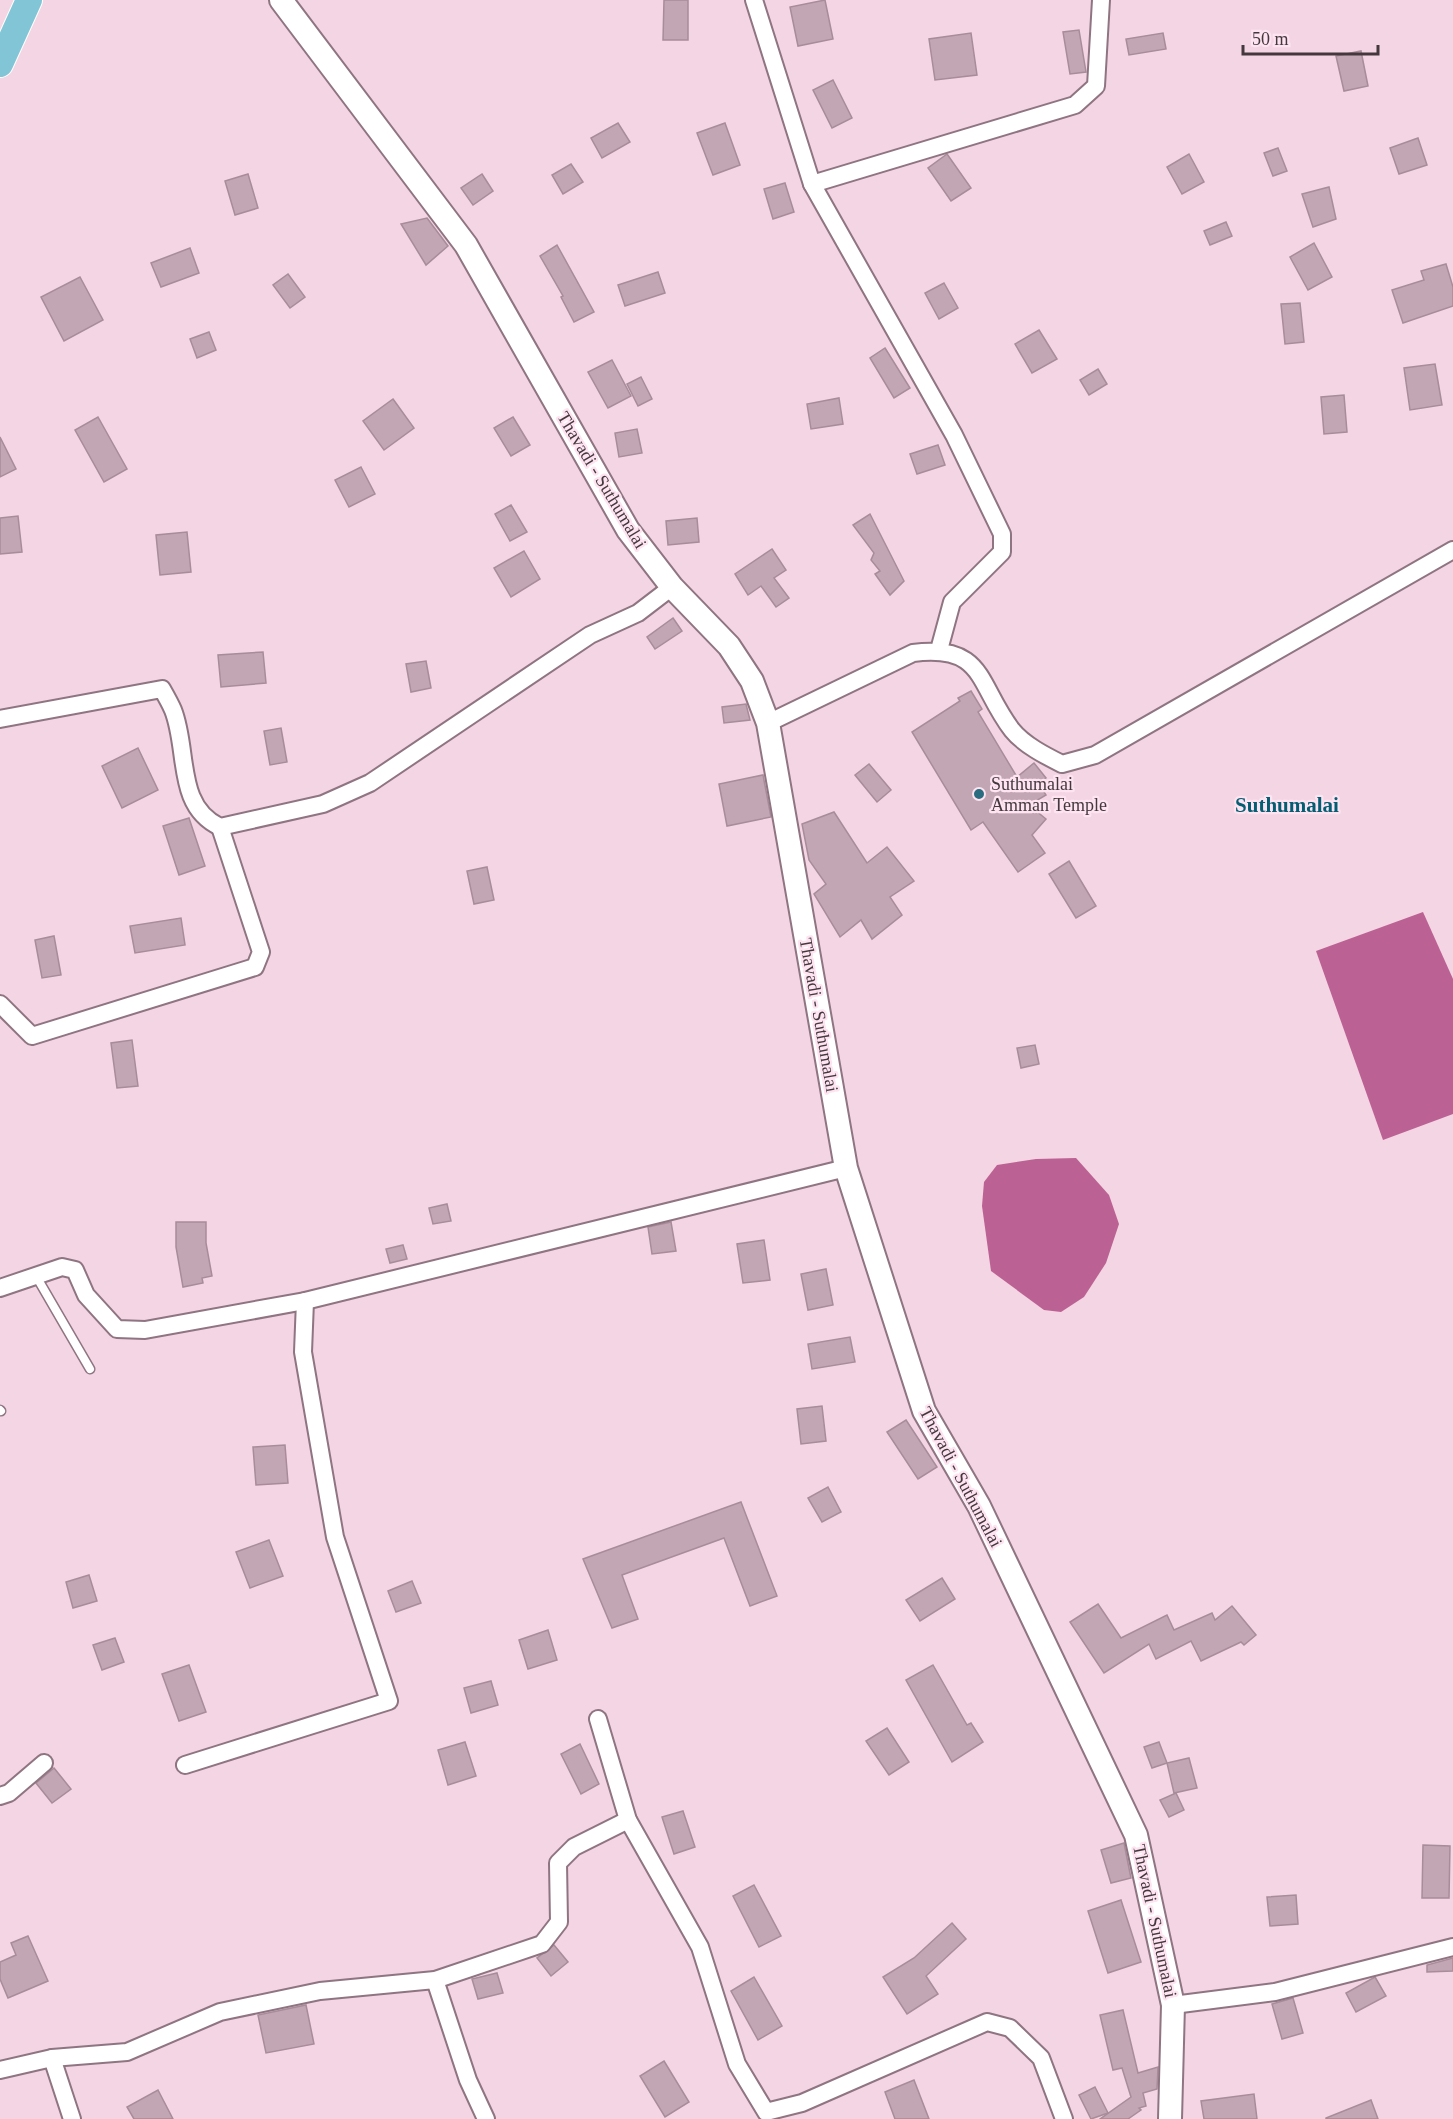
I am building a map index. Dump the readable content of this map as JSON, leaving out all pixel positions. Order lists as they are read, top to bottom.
{
  "streets": {
    "main road": ["Thavadi - Suthumalai"]
  },
  "districts": ["Suthumalai"],
  "places": ["Suthumalai Amman Temple"],
  "scale_bar": "50 m"
}
